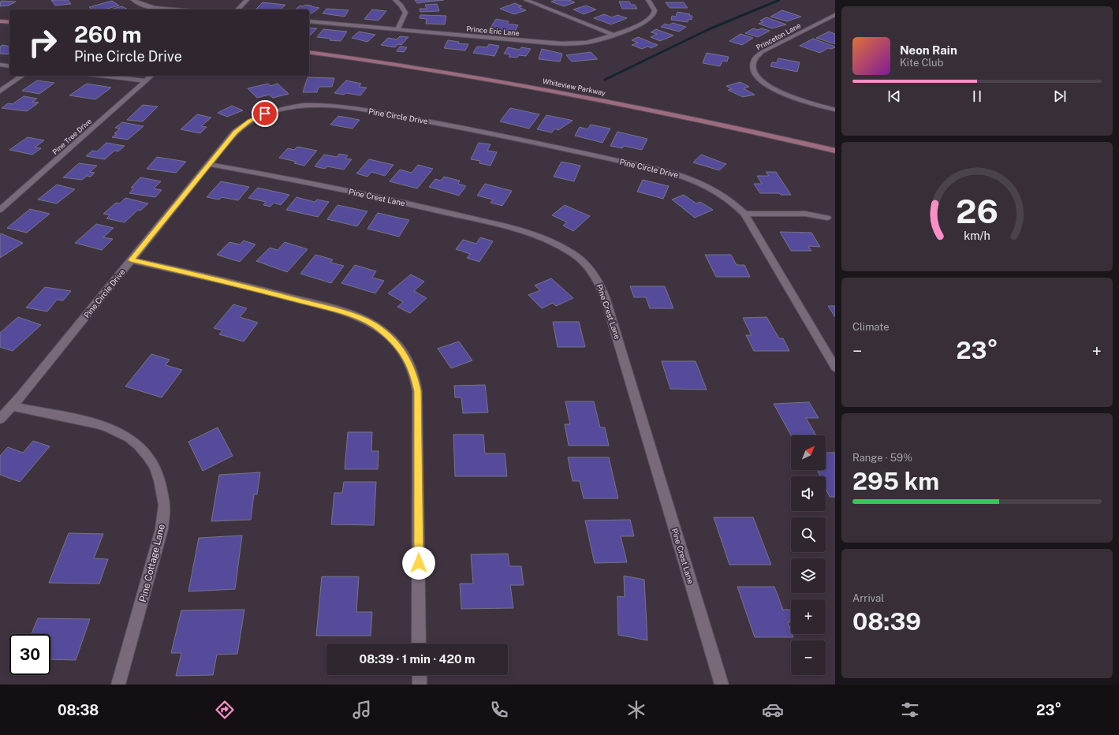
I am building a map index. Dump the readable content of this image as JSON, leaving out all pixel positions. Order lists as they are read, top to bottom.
{
  "streets": {
    "street": [
      "Prince Eric Lane",
      "Princeton Lane",
      "Whiteview Parkway",
      "Pine Circle Drive",
      "Pine Tree Drive",
      "Pine Crest Lane",
      "Pine Cottage Lane"
    ]
  },
  "crossings": [
    ["Pine Circle Drive", "Pine Crest Lane"],
    ["Pine Circle Drive", "Pine Cottage Lane"]
  ],
  "north": "top right",
  "page": {
    "turn": ["260 m", "Pine Circle Drive"],
    "song": ["Neon Rain", "Kite Club"],
    "tile": [
      "Climate",
      ["Range · 59%", "295 km"],
      ["Arrival", "08:39"]
    ],
    "heat": ["−", "23°", "+"],
    "map_buttons": ["+", "−"],
    "limit": "30",
    "trip": "08:39 · 1 min · 420 m",
    "tabs": ["08:38", "23°"],
    "gauge": ["26", "km/h"]
  }
}
